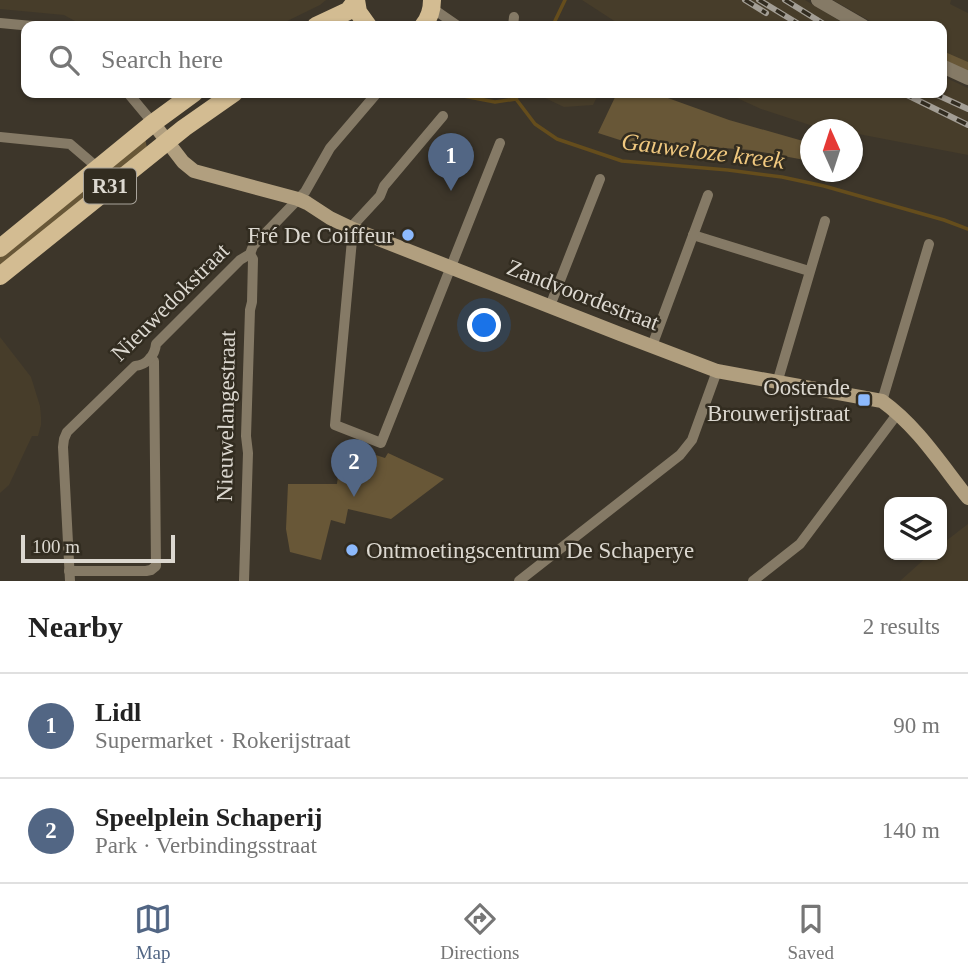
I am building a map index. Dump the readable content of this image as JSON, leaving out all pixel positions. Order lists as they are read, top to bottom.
{
  "streets": {
    "main road": ["R31", "Zandvoordestraat"],
    "street": ["Nieuwedokstraat", "Nieuwelangestraat"]
  },
  "crossings": [
    ["R31", "Zandvoordestraat"],
    ["Zandvoordestraat", "Nieuwedokstraat"],
    ["Nieuwedokstraat", "Nieuwelangestraat"]
  ],
  "water": ["Gauweloze kreek"],
  "places": {
    "other": ["Fré De Coiffeur", "Ontmoetingscentrum De Schaperye"],
    "transit": ["Oostende Brouwerijstraat"]
  },
  "scale_bar": "100 m",
  "north": "top",
  "page": {
    "search": "Search here",
    "pins": ["1", "2"],
    "scale": "100 m",
    "heading": ["Nearby", "2 results"],
    "list": [
      {
        "mark": "1",
        "name": "Lidl",
        "note": "Supermarket · Rokerijstraat",
        "value": "90 m"
      },
      {
        "mark": "2",
        "name": "Speelplein Schaperij",
        "note": "Park · Verbindingsstraat",
        "value": "140 m"
      }
    ],
    "nav": ["Map", "Directions", "Saved"]
  }
}
